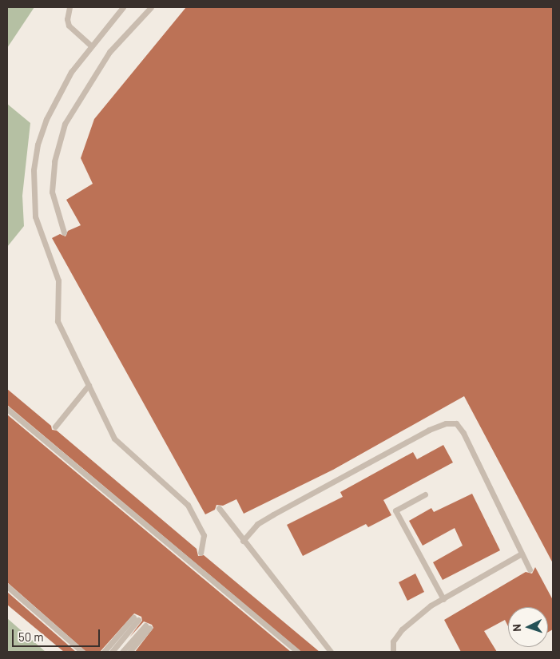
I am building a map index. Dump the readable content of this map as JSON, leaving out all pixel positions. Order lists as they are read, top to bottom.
{
  "scale_bar": "50 m",
  "north": "left"
}
